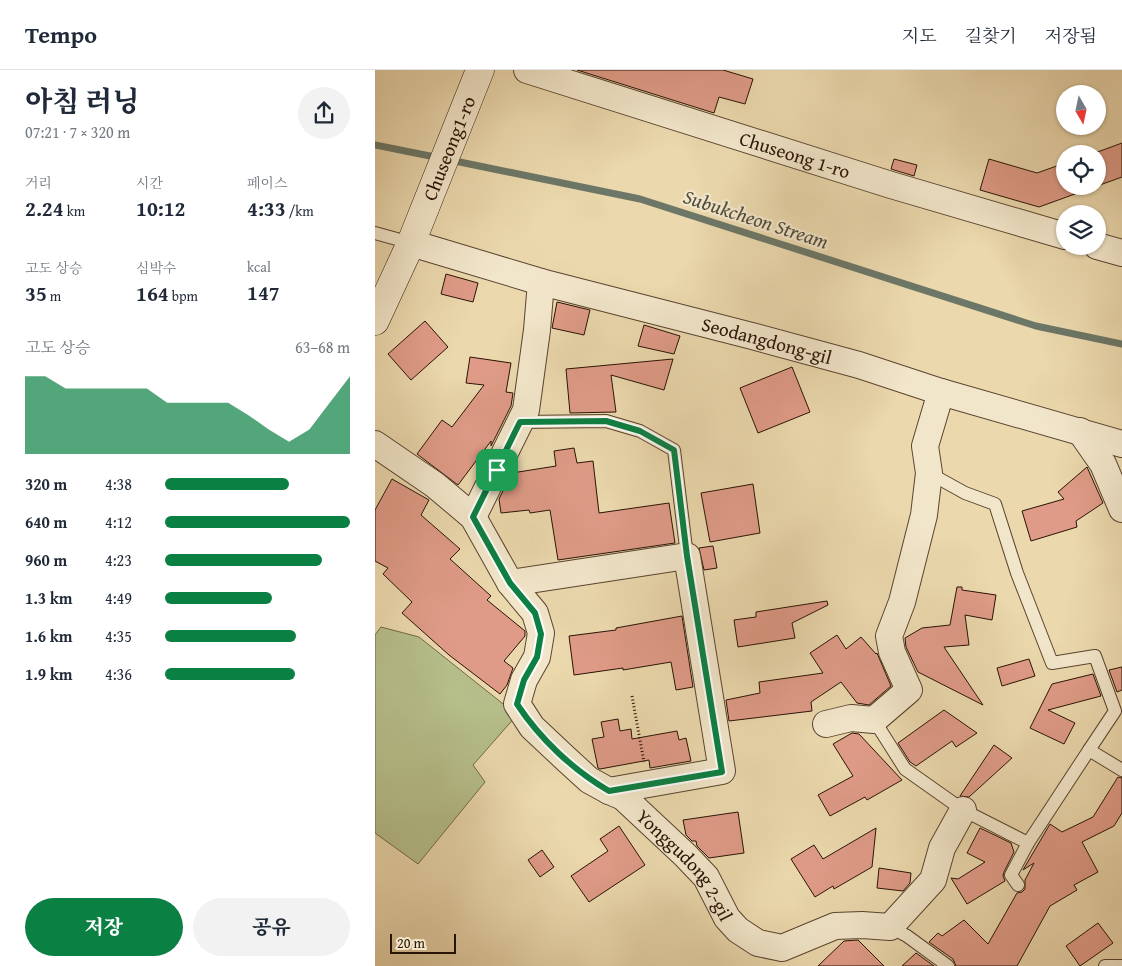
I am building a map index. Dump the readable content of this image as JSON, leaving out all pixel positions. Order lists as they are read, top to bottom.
{
  "streets": {
    "street": [
      "Chuseong1-ro",
      "Chuseong 1-ro",
      "Seodangdong-gil",
      "Yonggudong 2-gil"
    ]
  },
  "crossings": [
    ["Chuseong1-ro", "Seodangdong-gil"]
  ],
  "water": ["Subukcheon Stream"],
  "scale_bar": "20 m",
  "north": "bottom",
  "page": {
    "header": "Tempo",
    "nav": ["지도", "길찾기", "저장됨"],
    "heading": ["아침 러닝", "07:21 · 7 × 320 m"],
    "stats": [
      ["거리", "2.24 km"],
      ["시간", "10:12"],
      ["페이스", "4:33 /km"],
      ["고도 상승", "35 m"],
      ["심박수", "164 bpm"],
      ["kcal", "147"]
    ],
    "chart": ["고도 상승", "63–68 m"],
    "list": [
      {
        "name": "320 m",
        "note": "4:38"
      },
      {
        "name": "640 m",
        "note": "4:12"
      },
      {
        "name": "960 m",
        "note": "4:23"
      },
      {
        "name": "1.3 km",
        "note": "4:49"
      },
      {
        "name": "1.6 km",
        "note": "4:35"
      },
      {
        "name": "1.9 km",
        "note": "4:36"
      }
    ],
    "buttons": ["저장", "공유"],
    "scale": "20 m"
  }
}
